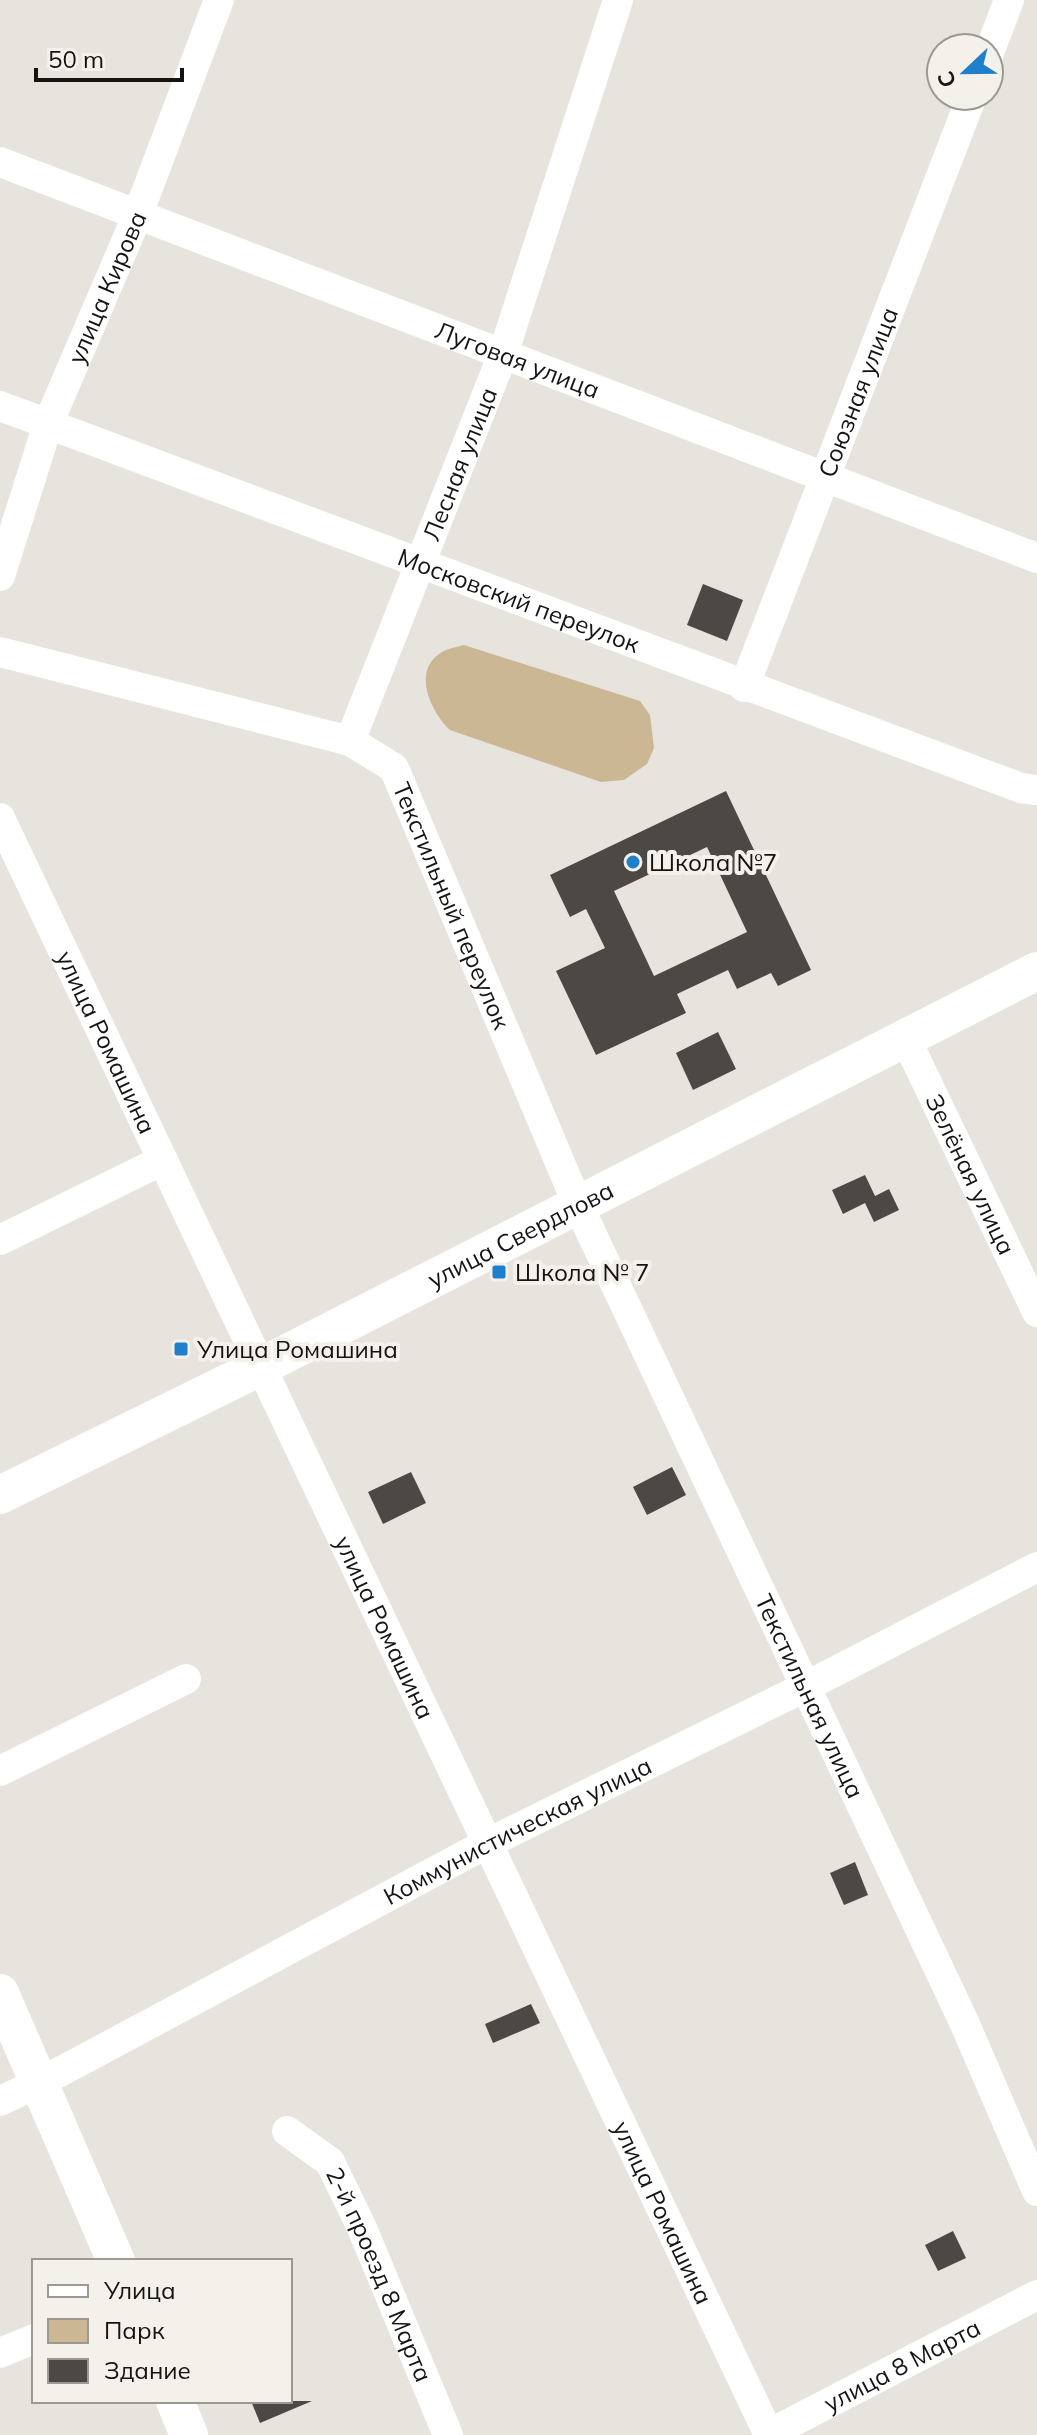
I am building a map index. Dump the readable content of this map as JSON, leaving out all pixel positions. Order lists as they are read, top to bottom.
{
  "streets": {
    "main road": ["улица Свердлова"],
    "street": [
      "улица Кирова",
      "Луговая улица",
      "Союзная улица",
      "Лесная улица",
      "Московский переулок",
      "Текстильный переулок",
      "улица Ромашина",
      "Зелёная улица",
      "Текстильная улица",
      "Коммунистическая улица",
      "2-й проезд 8 Марта",
      "улица 8 Марта"
    ]
  },
  "crossings": [
    ["улица Кирова", "Луговая улица"],
    ["улица Кирова", "Московский переулок"],
    ["Луговая улица", "Союзная улица"],
    ["Луговая улица", "Лесная улица"],
    ["Союзная улица", "Московский переулок"],
    ["Лесная улица", "Московский переулок"],
    ["Лесная улица", "Текстильный переулок"],
    ["Текстильный переулок", "улица Свердлова"],
    ["Текстильный переулок", "Текстильная улица"],
    ["улица Ромашина", "улица Свердлова"],
    ["улица Ромашина", "Коммунистическая улица"],
    ["улица Ромашина", "улица 8 Марта"],
    ["Зелёная улица", "улица Свердлова"],
    ["улица Свердлова", "Текстильная улица"],
    ["Текстильная улица", "Коммунистическая улица"]
  ],
  "places": {
    "other": ["Школа №7"],
    "transit": ["Школа № 7", "Улица Ромашина"]
  },
  "legend": ["Улица", "Парк", "Здание"],
  "scale_bar": "50 m",
  "north": "left"
}
